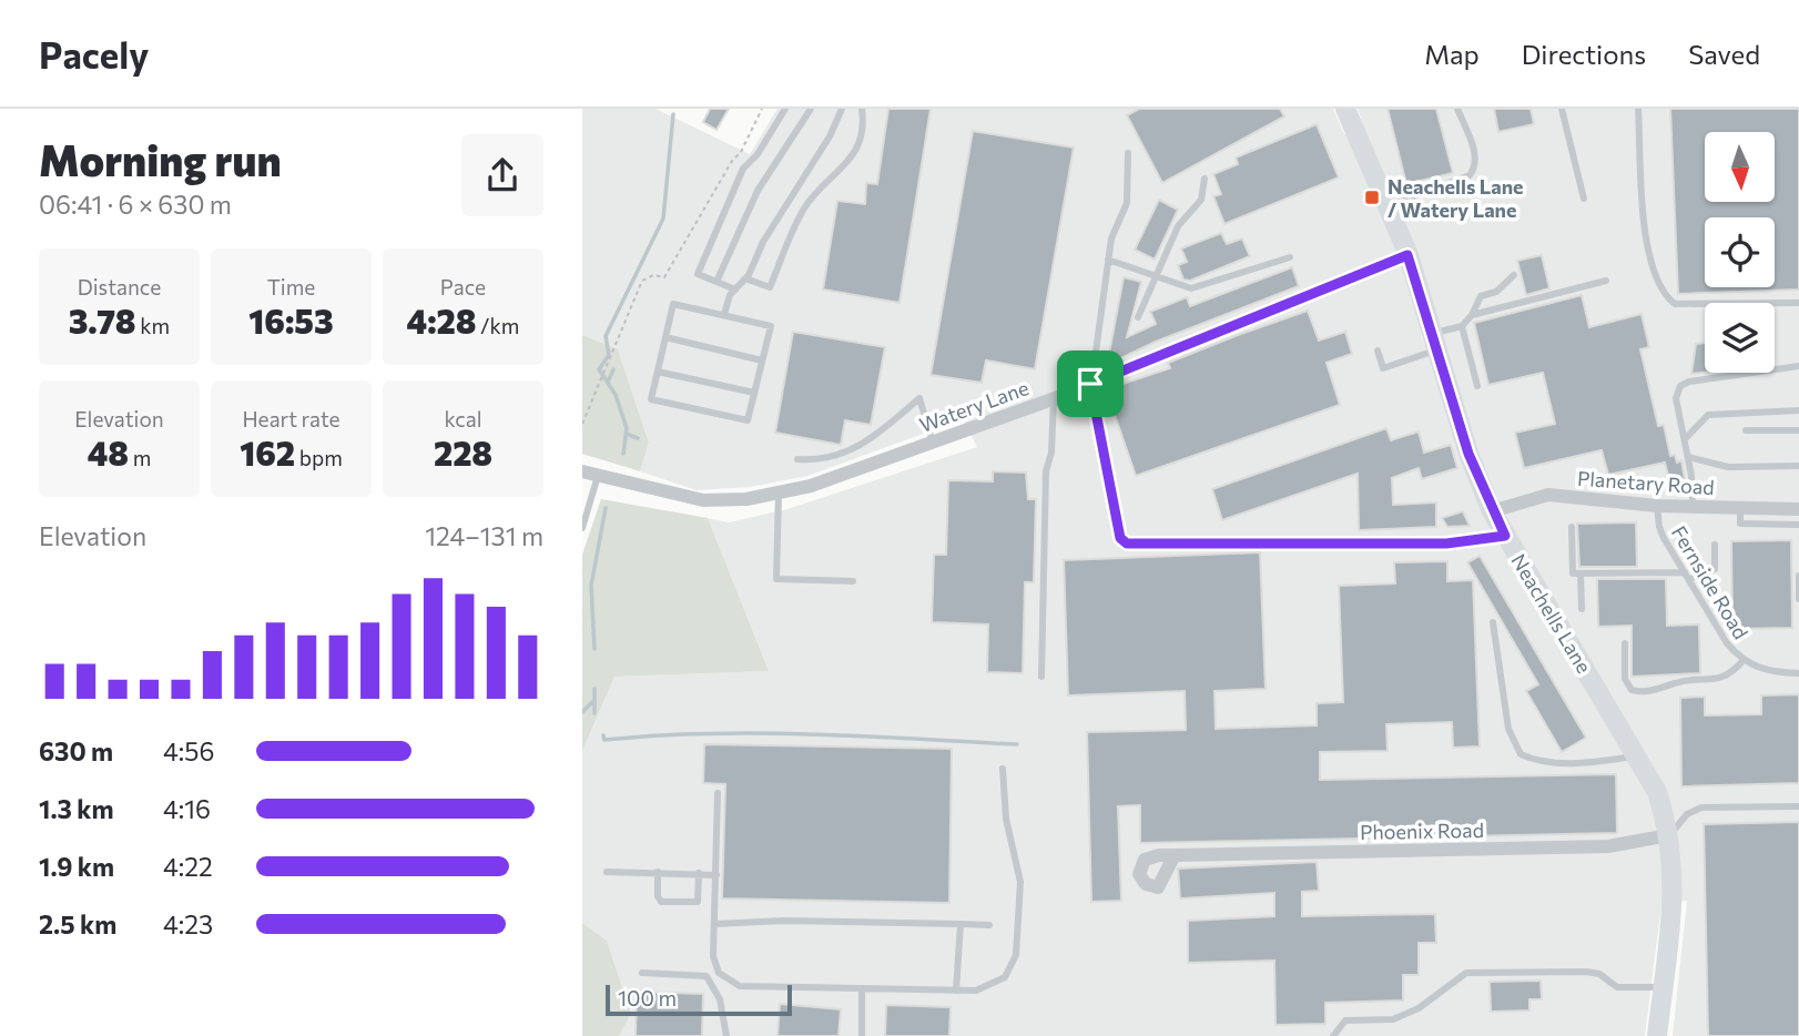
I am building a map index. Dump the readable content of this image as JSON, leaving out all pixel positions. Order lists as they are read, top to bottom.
{
  "streets": {
    "street": [
      "Watery Lane",
      "Planetary Road",
      "Neachells Lane",
      "Phoenix Road"
    ],
    "lane": ["Fernside Road"]
  },
  "crossings": [
    ["Watery Lane", "Neachells Lane"],
    ["Planetary Road", "Fernside Road"],
    ["Planetary Road", "Neachells Lane"],
    ["Neachells Lane", "Phoenix Road"]
  ],
  "places": {
    "transit": ["Neachells Lane / Watery Lane"]
  },
  "scale_bar": "100 m",
  "north": "bottom",
  "page": {
    "header": "Pacely",
    "nav": ["Map", "Directions", "Saved"],
    "heading": ["Morning run", "06:41 · 6 × 630 m"],
    "stats": [
      ["Distance", "3.78 km"],
      ["Time", "16:53"],
      ["Pace", "4:28 /km"],
      ["Elevation", "48 m"],
      ["Heart rate", "162 bpm"],
      ["kcal", "228"]
    ],
    "chart": ["Elevation", "124–131 m"],
    "list": [
      {
        "name": "630 m",
        "note": "4:56"
      },
      {
        "name": "1.3 km",
        "note": "4:16"
      },
      {
        "name": "1.9 km",
        "note": "4:22"
      },
      {
        "name": "2.5 km",
        "note": "4:23"
      }
    ],
    "scale": "100 m"
  }
}
